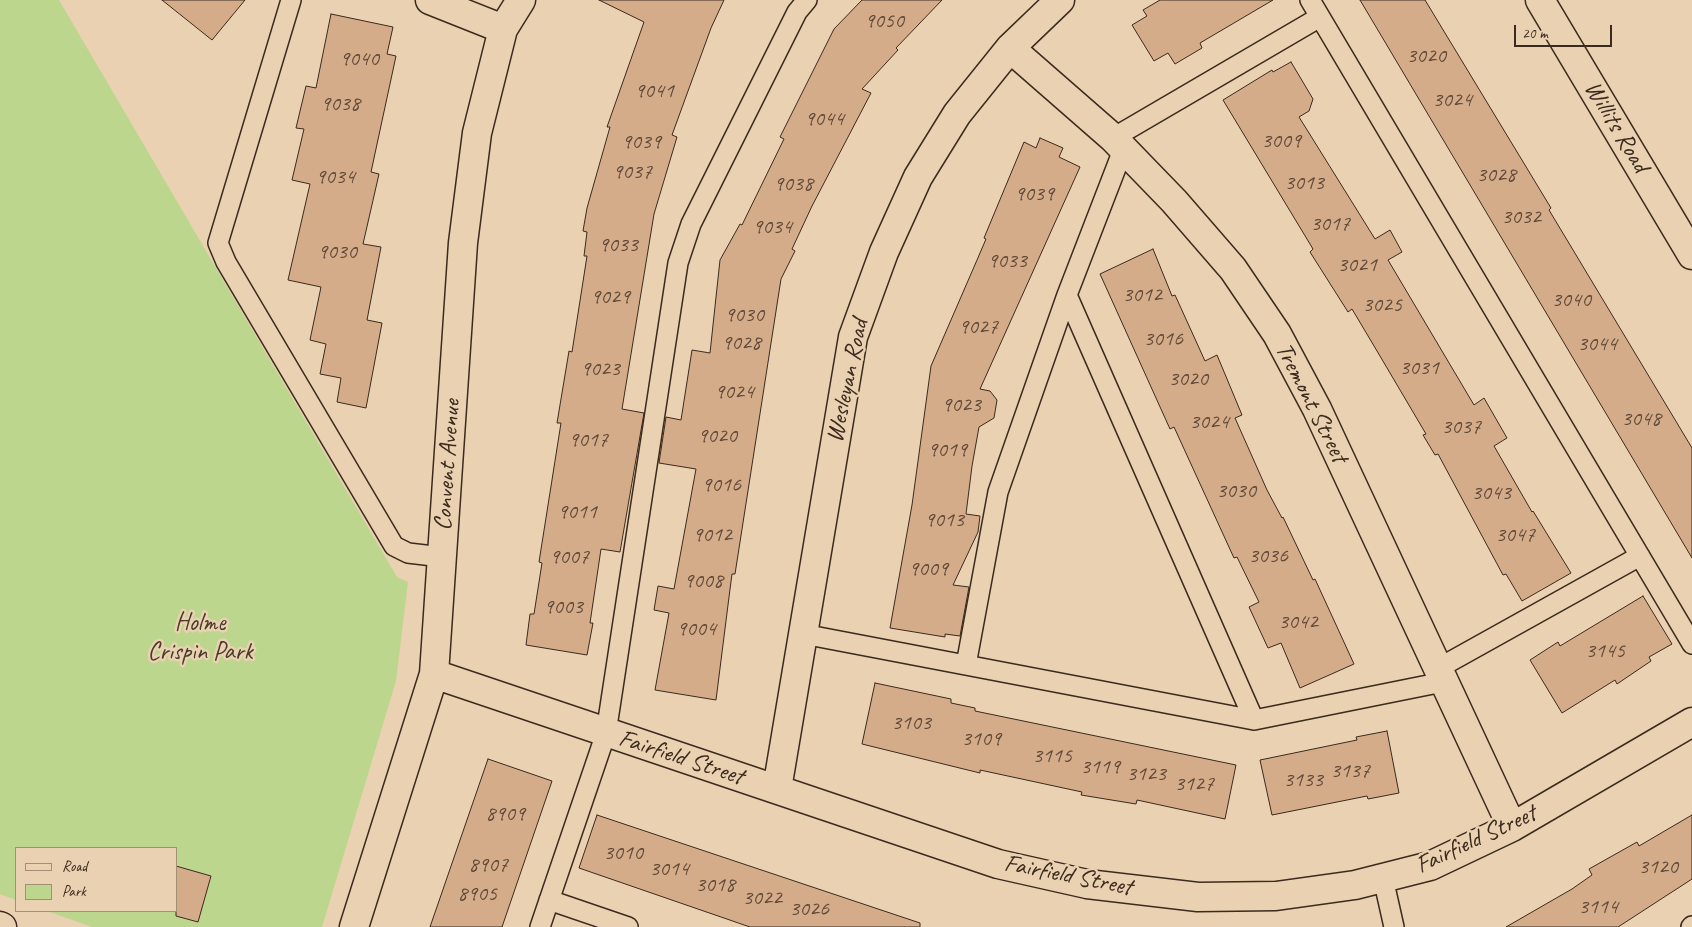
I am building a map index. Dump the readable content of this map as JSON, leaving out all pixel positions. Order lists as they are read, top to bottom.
{
  "streets": {
    "street": [
      "Willits Road",
      "Wesleyan Road",
      "Tremont Street",
      "Convent Avenue",
      "Fairfield Street"
    ]
  },
  "crossings": [
    ["Wesleyan Road", "Tremont Street"],
    ["Wesleyan Road", "Fairfield Street"],
    ["Tremont Street", "Fairfield Street"],
    ["Convent Avenue", "Fairfield Street"]
  ],
  "parks": ["Holme Crispin Park"],
  "house_numbers": [
    "9050",
    "3020",
    "9040",
    "9041",
    "3024",
    "9038",
    "9044",
    "3009",
    "9039",
    "9037",
    "3028",
    "9034",
    "3013",
    "9038",
    "9039",
    "3032",
    "3017",
    "9034",
    "9033",
    "9030",
    "9033",
    "3021",
    "3012",
    "9029",
    "3040",
    "3025",
    "9030",
    "9027",
    "3016",
    "9028",
    "3044",
    "3031",
    "9023",
    "3020",
    "9024",
    "9023",
    "3048",
    "3024",
    "3037",
    "9020",
    "9017",
    "9019",
    "9016",
    "3030",
    "3043",
    "9011",
    "9013",
    "9012",
    "3047",
    "3036",
    "9007",
    "9009",
    "9008",
    "9003",
    "3042",
    "9004",
    "3145",
    "3103",
    "3109",
    "3115",
    "3119",
    "3137",
    "3123",
    "3133",
    "3127",
    "8909",
    "3010",
    "8907",
    "3120",
    "3014",
    "3018",
    "8905",
    "3022",
    "3114",
    "3026"
  ],
  "legend": ["Road", "Park"],
  "scale_bar": "20 m"
}
